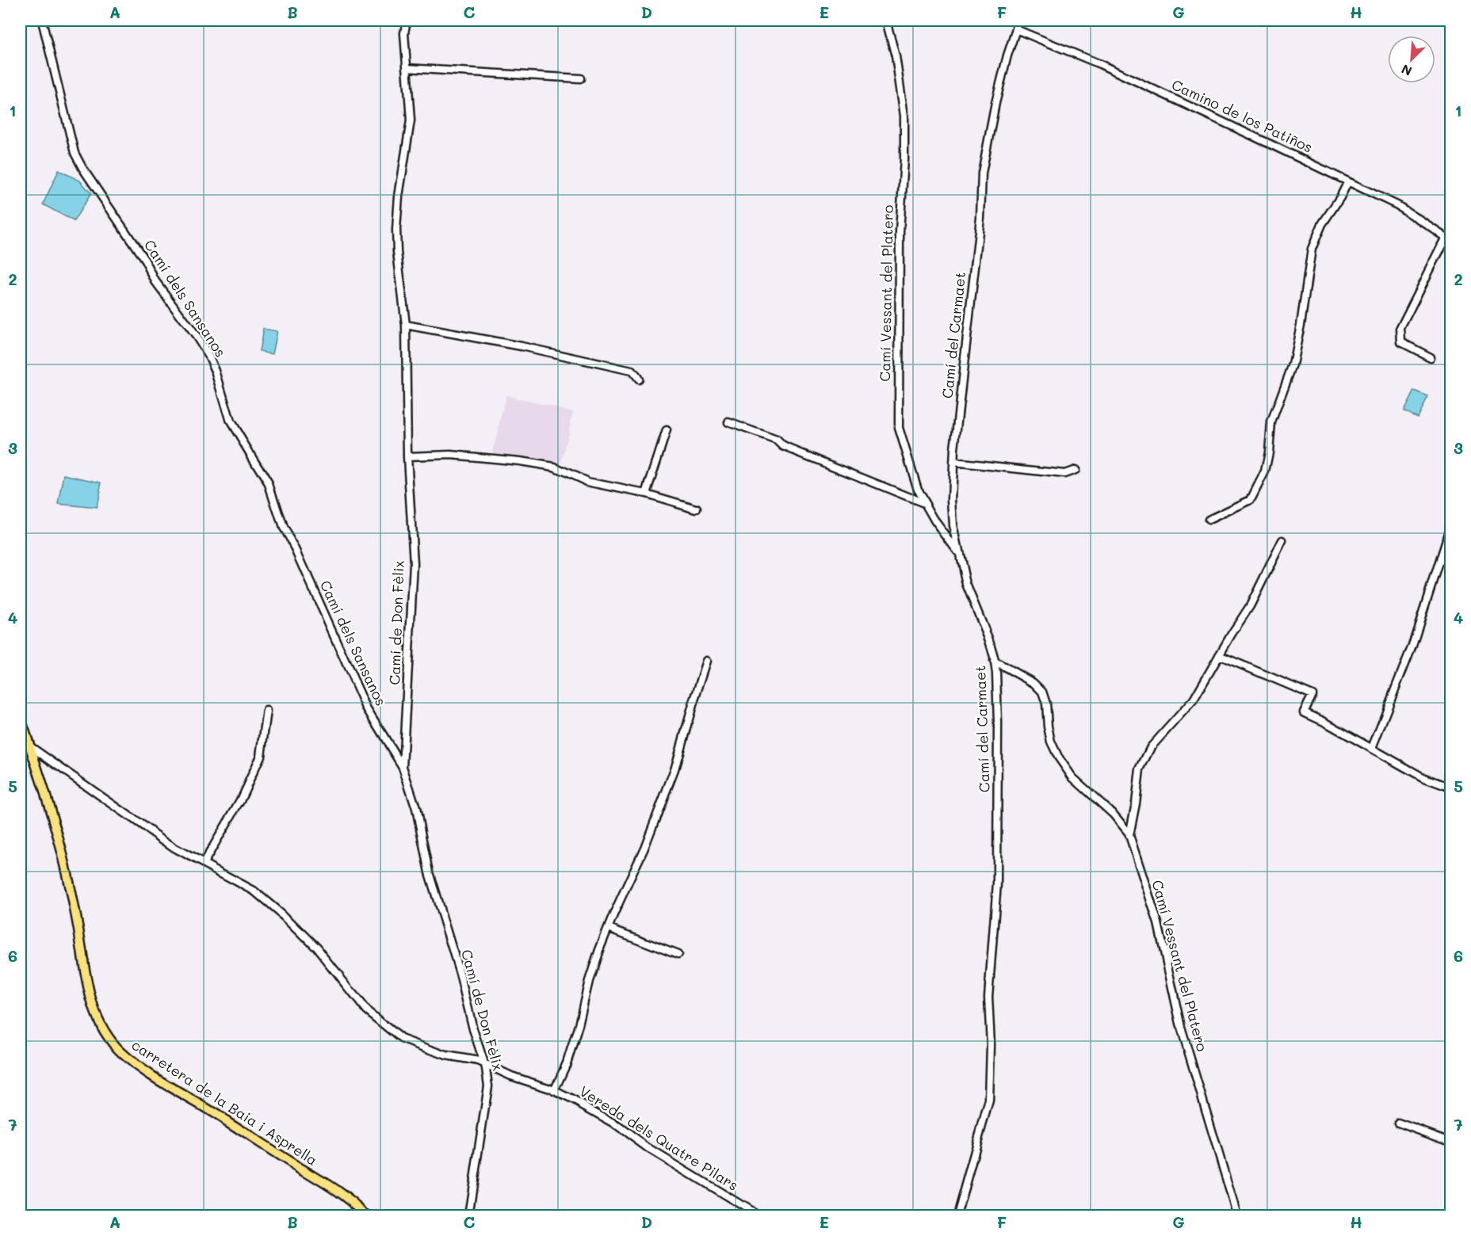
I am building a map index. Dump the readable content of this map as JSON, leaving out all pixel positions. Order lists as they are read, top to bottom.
{
  "streets": {
    "main road": ["carretera de la Baia i Asprella"],
    "street": [
      "Camino de los Patiños",
      "Camí Vessant del Platero",
      "Camí dels Sansanos",
      "Camí del Carmaet",
      "Camí de Don Fèlix",
      "Vereda dels Quatre Pilars"
    ]
  },
  "crossings": [
    ["Camino de los Patiños", "Camí del Carmaet"],
    ["Camí Vessant del Platero", "Camí del Carmaet"],
    ["Camí dels Sansanos", "Camí de Don Fèlix"],
    ["Camí de Don Fèlix", "Vereda dels Quatre Pilars"],
    ["carretera de la Baia i Asprella", "Vereda dels Quatre Pilars"]
  ],
  "north": "bottom left",
  "grid": {
    "columns": [
      "A",
      "B",
      "C",
      "D",
      "E",
      "F",
      "G",
      "H"
    ],
    "rows": [
      "1",
      "2",
      "3",
      "4",
      "5",
      "6",
      "7"
    ]
  }
}
